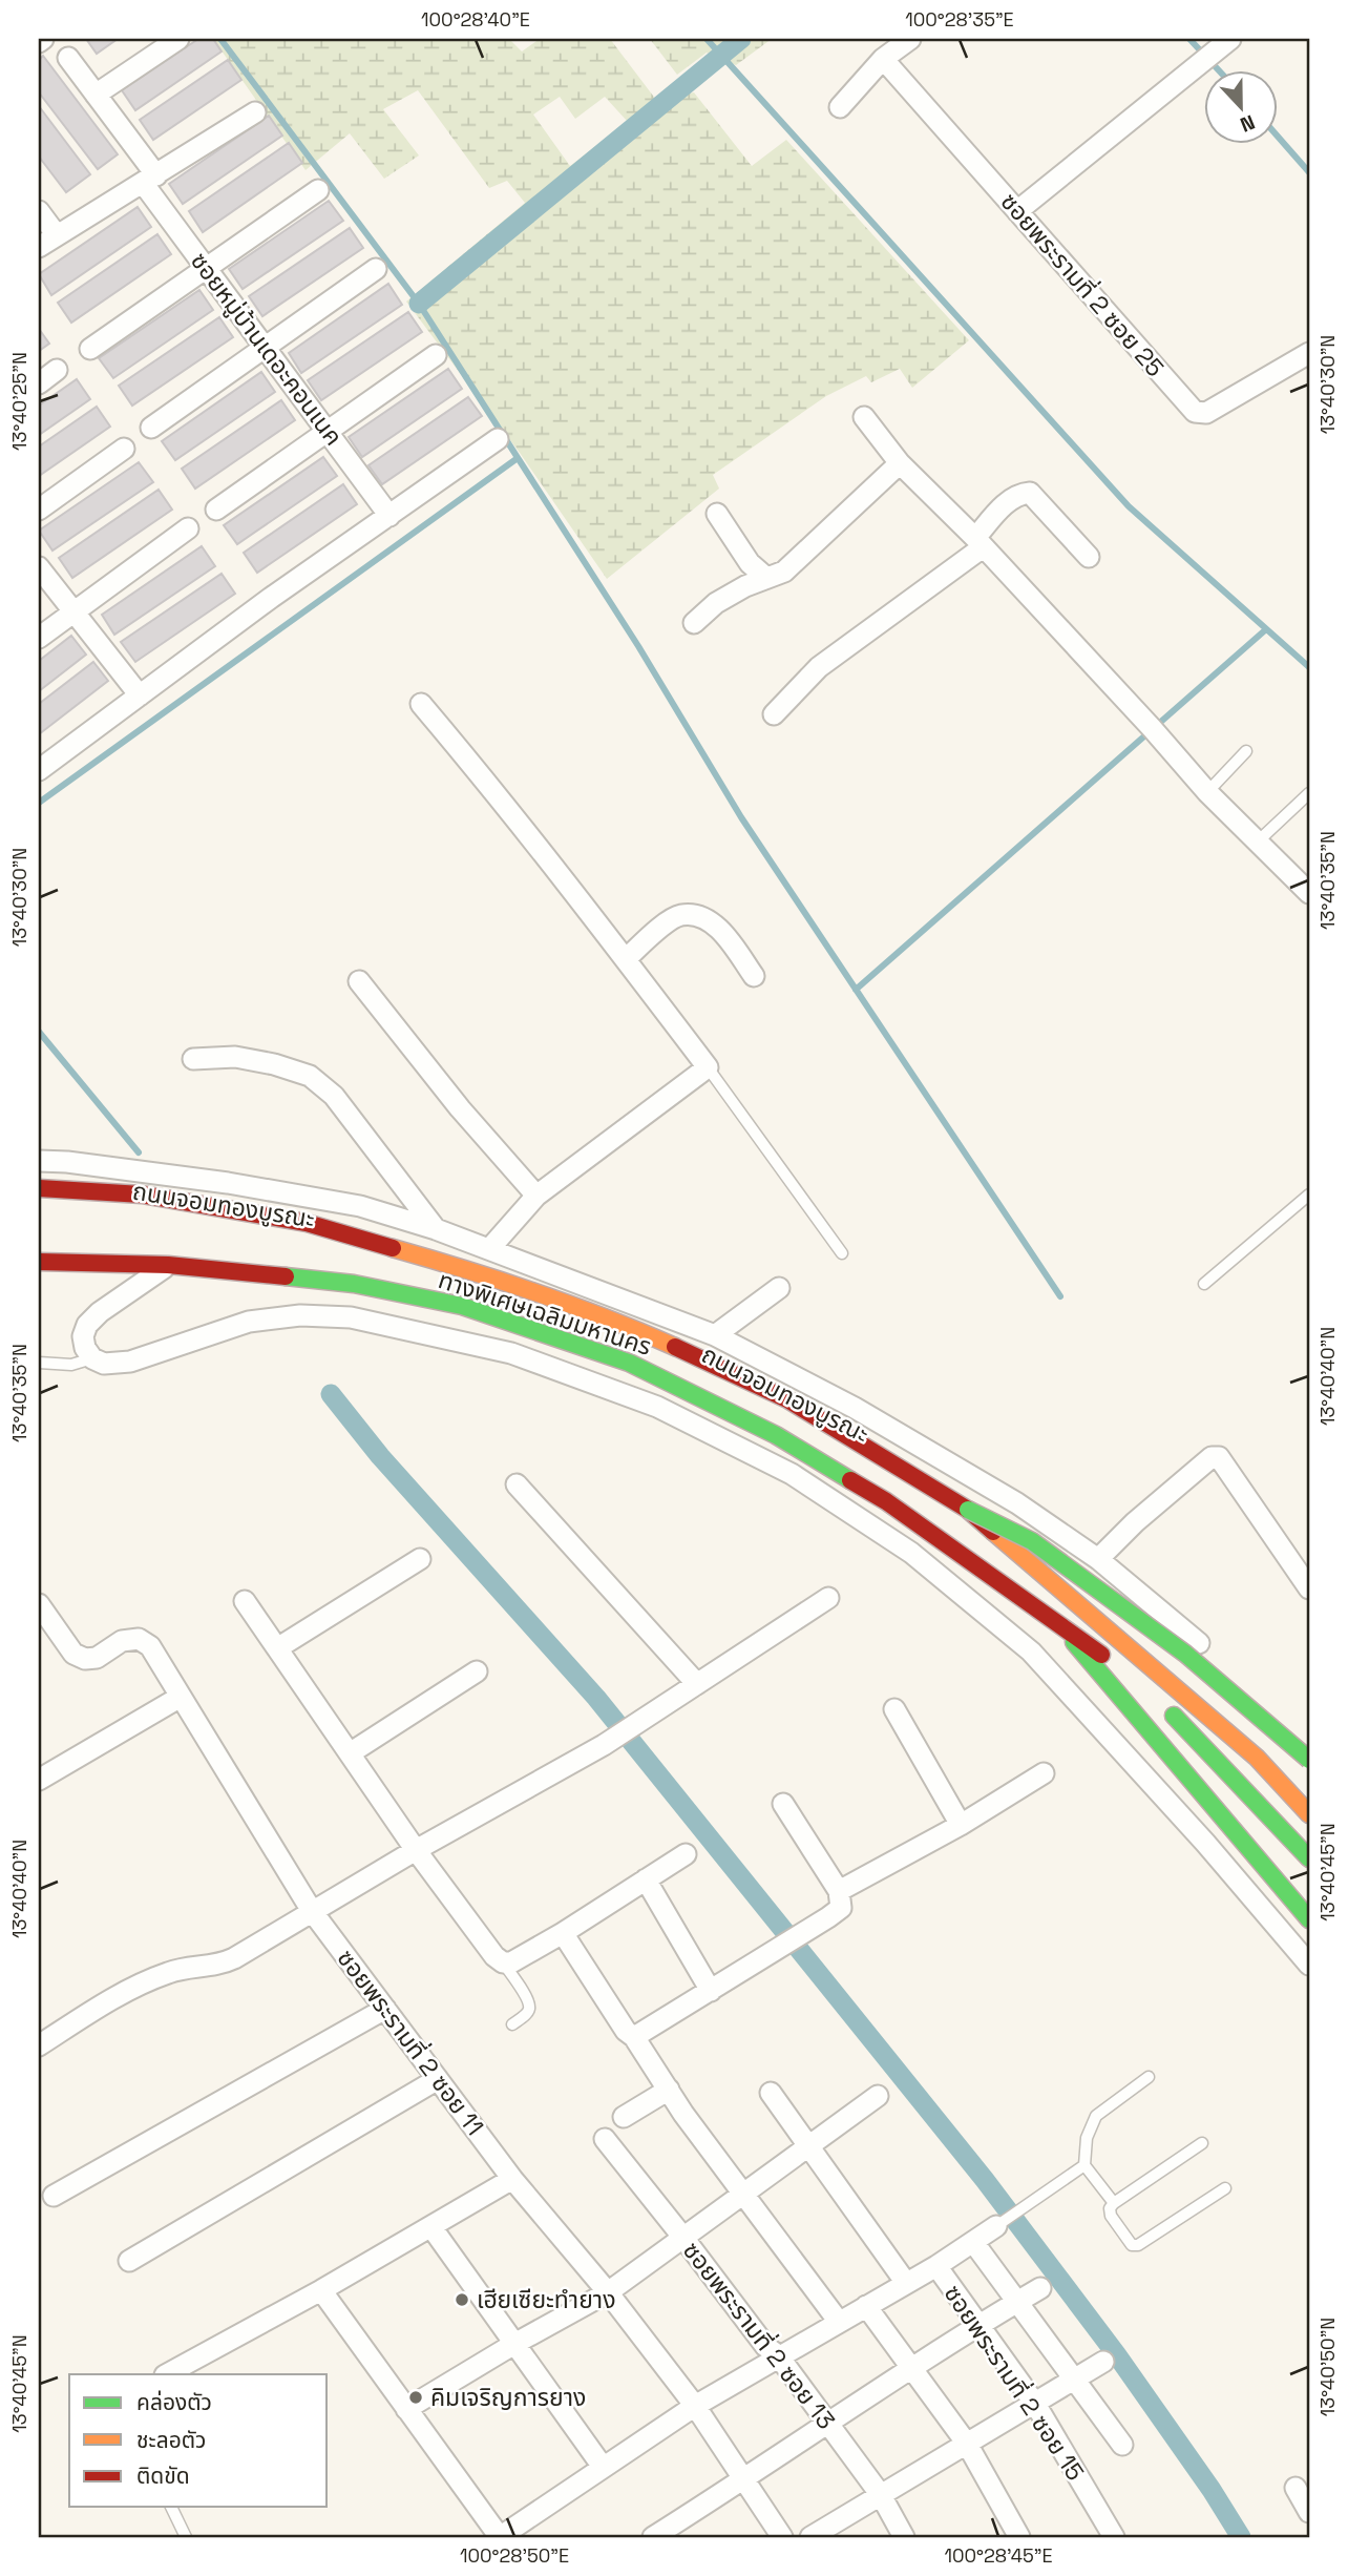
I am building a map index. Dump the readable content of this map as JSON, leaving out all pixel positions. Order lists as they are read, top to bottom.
{
  "streets": {
    "highway": ["ทางพิเศษเฉลิมมหานคร"],
    "street": [
      "ซอยพระรามที่ 2 ซอย 25",
      "ซอยหมู่บ้านเดอะคอนเนค",
      "ถนนจอมทองบูรณะ",
      "ซอยพระรามที่ 2 ซอย 11",
      "ซอยพระรามที่ 2 ซอย 13",
      "ซอยพระรามที่ 2 ซอย 15"
    ]
  },
  "places": ["เฮียเซียะทำยาง", "คิมเจริญการยาง"],
  "legend": ["คล่องตัว", "ชะลอตัว", "ติดขัด"],
  "north": "bottom",
  "coordinates": [
    "100°28'40\"E",
    "100°28'35\"E",
    "13°40'30\"N",
    "13°40'25\"N",
    "13°40'35\"N",
    "13°40'40\"N",
    "13°40'45\"N",
    "13°40'50\"N",
    "100°28'50\"E",
    "100°28'45\"E"
  ]
}
